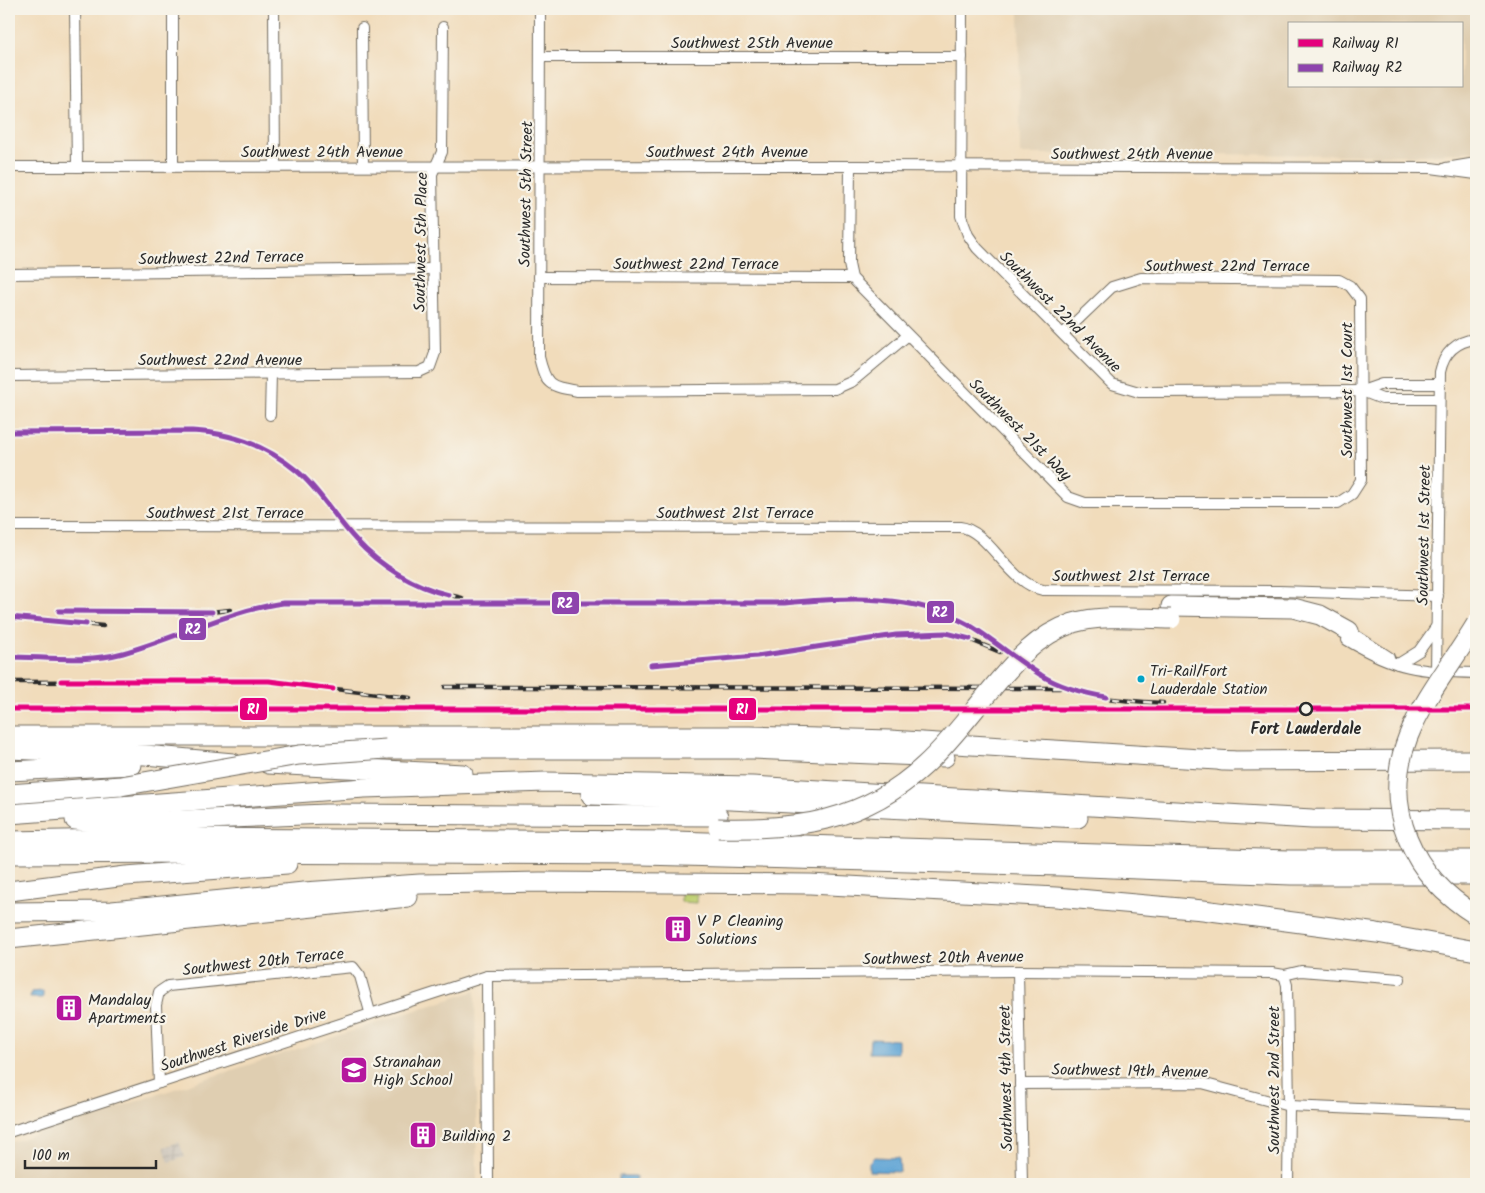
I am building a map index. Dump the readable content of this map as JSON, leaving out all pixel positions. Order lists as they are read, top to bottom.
{
  "streets": {
    "street": [
      "Southwest 25th Avenue",
      "Southwest 24th Avenue",
      "Southwest 5th Street",
      "Southwest 5th Place",
      "Southwest 22nd Terrace",
      "Southwest 22nd Avenue",
      "Southwest 1st Court",
      "Southwest 21st Way",
      "Southwest 21st Terrace",
      "Southwest 1st Street",
      "Southwest 20th Avenue",
      "Southwest 20th Terrace",
      "Southwest Riverside Drive",
      "Southwest 19th Avenue",
      "Southwest 4th Street",
      "Southwest 2nd Street"
    ]
  },
  "crossings": [
    ["Southwest 25th Avenue", "Southwest 5th Street"],
    ["Southwest 25th Avenue", "Southwest 22nd Avenue"],
    ["Southwest 24th Avenue", "Southwest 5th Street"],
    ["Southwest 24th Avenue", "Southwest 5th Place"],
    ["Southwest 24th Avenue", "Southwest 22nd Avenue"],
    ["Southwest 5th Street", "Southwest 22nd Terrace"],
    ["Southwest 5th Street", "Southwest 21st Way"],
    ["Southwest 5th Place", "Southwest 22nd Terrace"],
    ["Southwest 5th Place", "Southwest 22nd Avenue"],
    ["Southwest 22nd Terrace", "Southwest 22nd Avenue"],
    ["Southwest 22nd Terrace", "Southwest 1st Court"],
    ["Southwest 22nd Terrace", "Southwest 21st Way"],
    ["Southwest 22nd Avenue", "Southwest 1st Court"],
    ["Southwest 22nd Avenue", "Southwest 1st Street"],
    ["Southwest 1st Court", "Southwest 21st Way"],
    ["Southwest 21st Terrace", "Southwest 1st Street"],
    ["Southwest 20th Avenue", "Southwest Riverside Drive"],
    ["Southwest 20th Avenue", "Southwest 4th Street"],
    ["Southwest 20th Avenue", "Southwest 2nd Street"],
    ["Southwest 20th Terrace", "Southwest Riverside Drive"],
    ["Southwest 19th Avenue", "Southwest 4th Street"],
    ["Southwest 19th Avenue", "Southwest 2nd Street"]
  ],
  "places": {
    "other": ["Tri-Rail/Fort Lauderdale Station", "Fort Lauderdale"],
    "building": ["V P Cleaning Solutions", "Mandalay Apartments", "Building 2"],
    "school or university": ["Stranahan High School"]
  },
  "lines": ["rail line R2", "rail line R1"],
  "legend": ["Railway R1", "Railway R2"],
  "scale_bar": "100 m"
}
